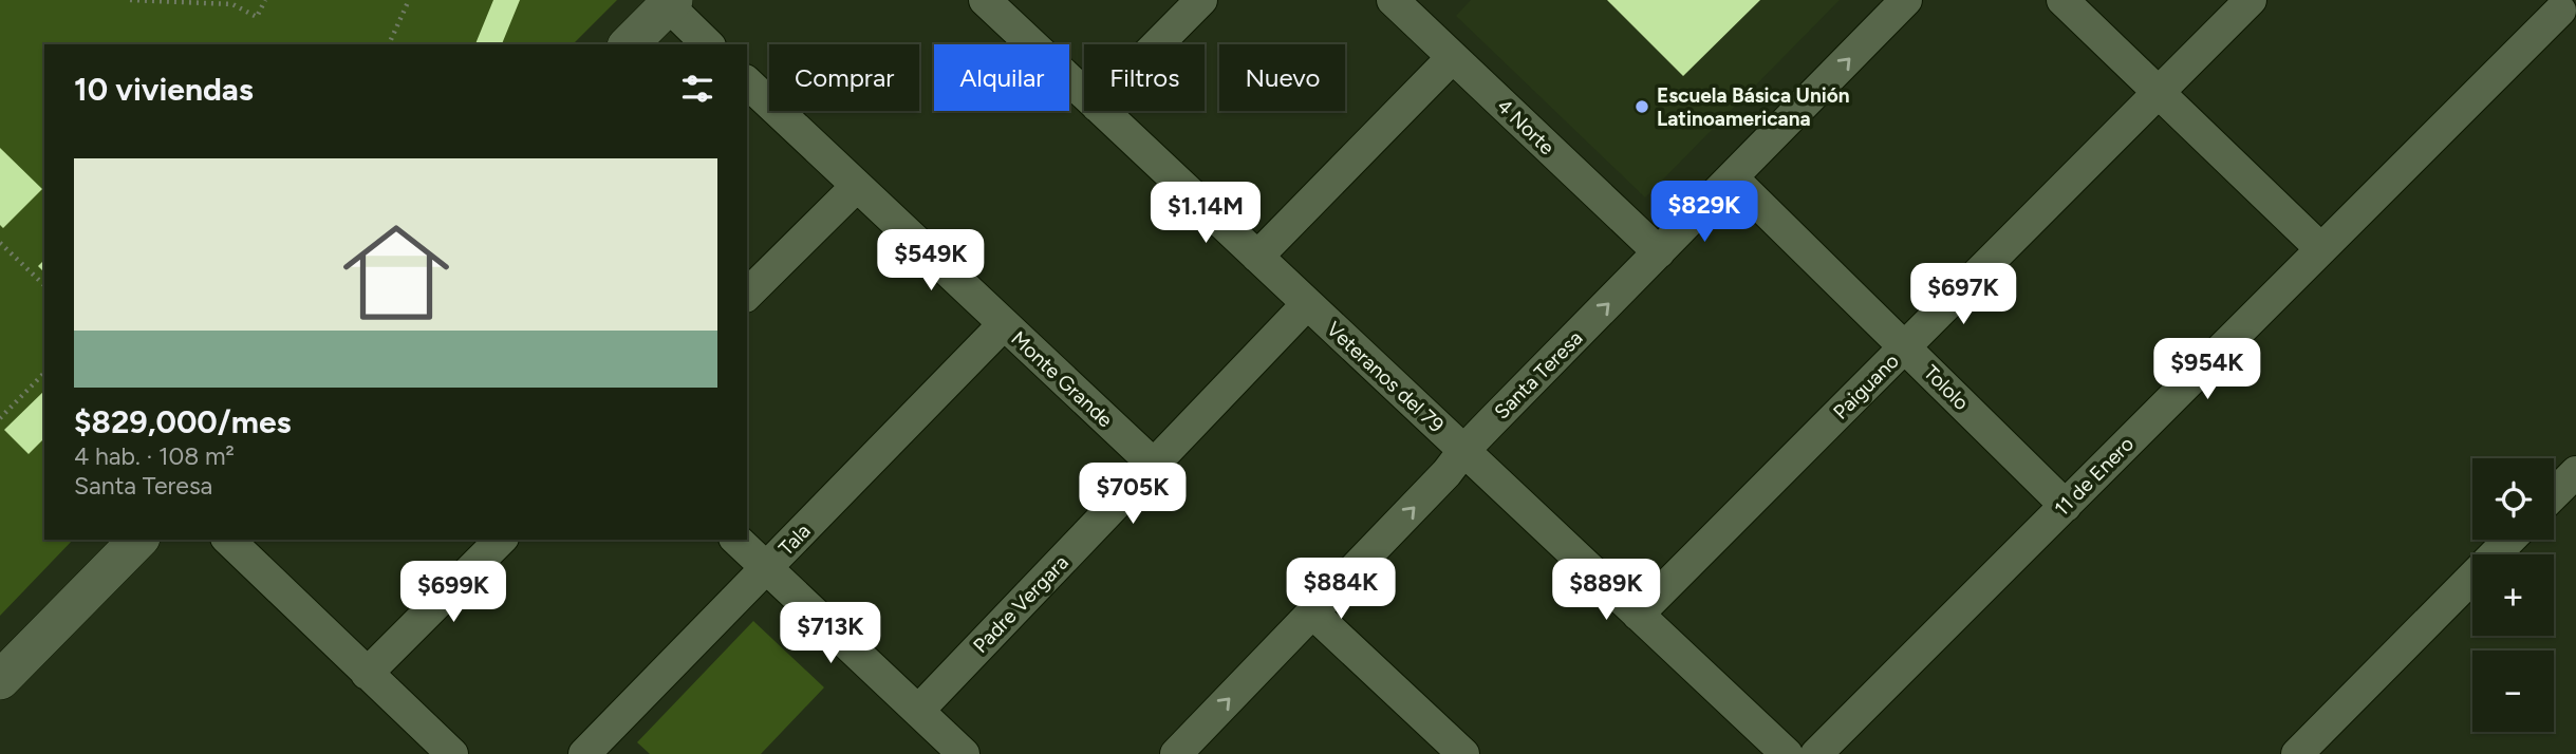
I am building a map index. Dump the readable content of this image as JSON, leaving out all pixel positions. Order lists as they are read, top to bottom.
{
  "streets": {
    "street": [
      "4 Norte",
      "Santa Teresa",
      "Veteranos del 79",
      "Monte Grande",
      "Paiguano",
      "Tololo",
      "11 de Enero",
      "Tala",
      "Padre Vergara"
    ]
  },
  "crossings": [
    ["4 Norte", "Santa Teresa"],
    ["Santa Teresa", "Veteranos del 79"],
    ["Santa Teresa", "Tololo"],
    ["Veteranos del 79", "Paiguano"],
    ["Veteranos del 79", "Padre Vergara"],
    ["Monte Grande", "Tala"],
    ["Monte Grande", "Padre Vergara"],
    ["Paiguano", "Tololo"],
    ["Tololo", "11 de Enero"]
  ],
  "one_way": ["Santa Teresa"],
  "places": ["Escuela Básica Unión Latinoamericana"],
  "page": {
    "chip": [
      "Comprar",
      "Alquilar",
      "Filtros",
      "Nuevo"
    ],
    "heading": "10 viviendas",
    "list": [
      {
        "name": "$829,000/mes",
        "note": "4 hab. · 108 m² · Santa Teresa"
      }
    ],
    "price": [
      "$829K",
      "$1.14M",
      "$549K",
      "$697K",
      "$954K",
      "$705K",
      "$884K",
      "$889K",
      "$699K",
      "$713K"
    ],
    "map_buttons": ["+", "−"]
  }
}
